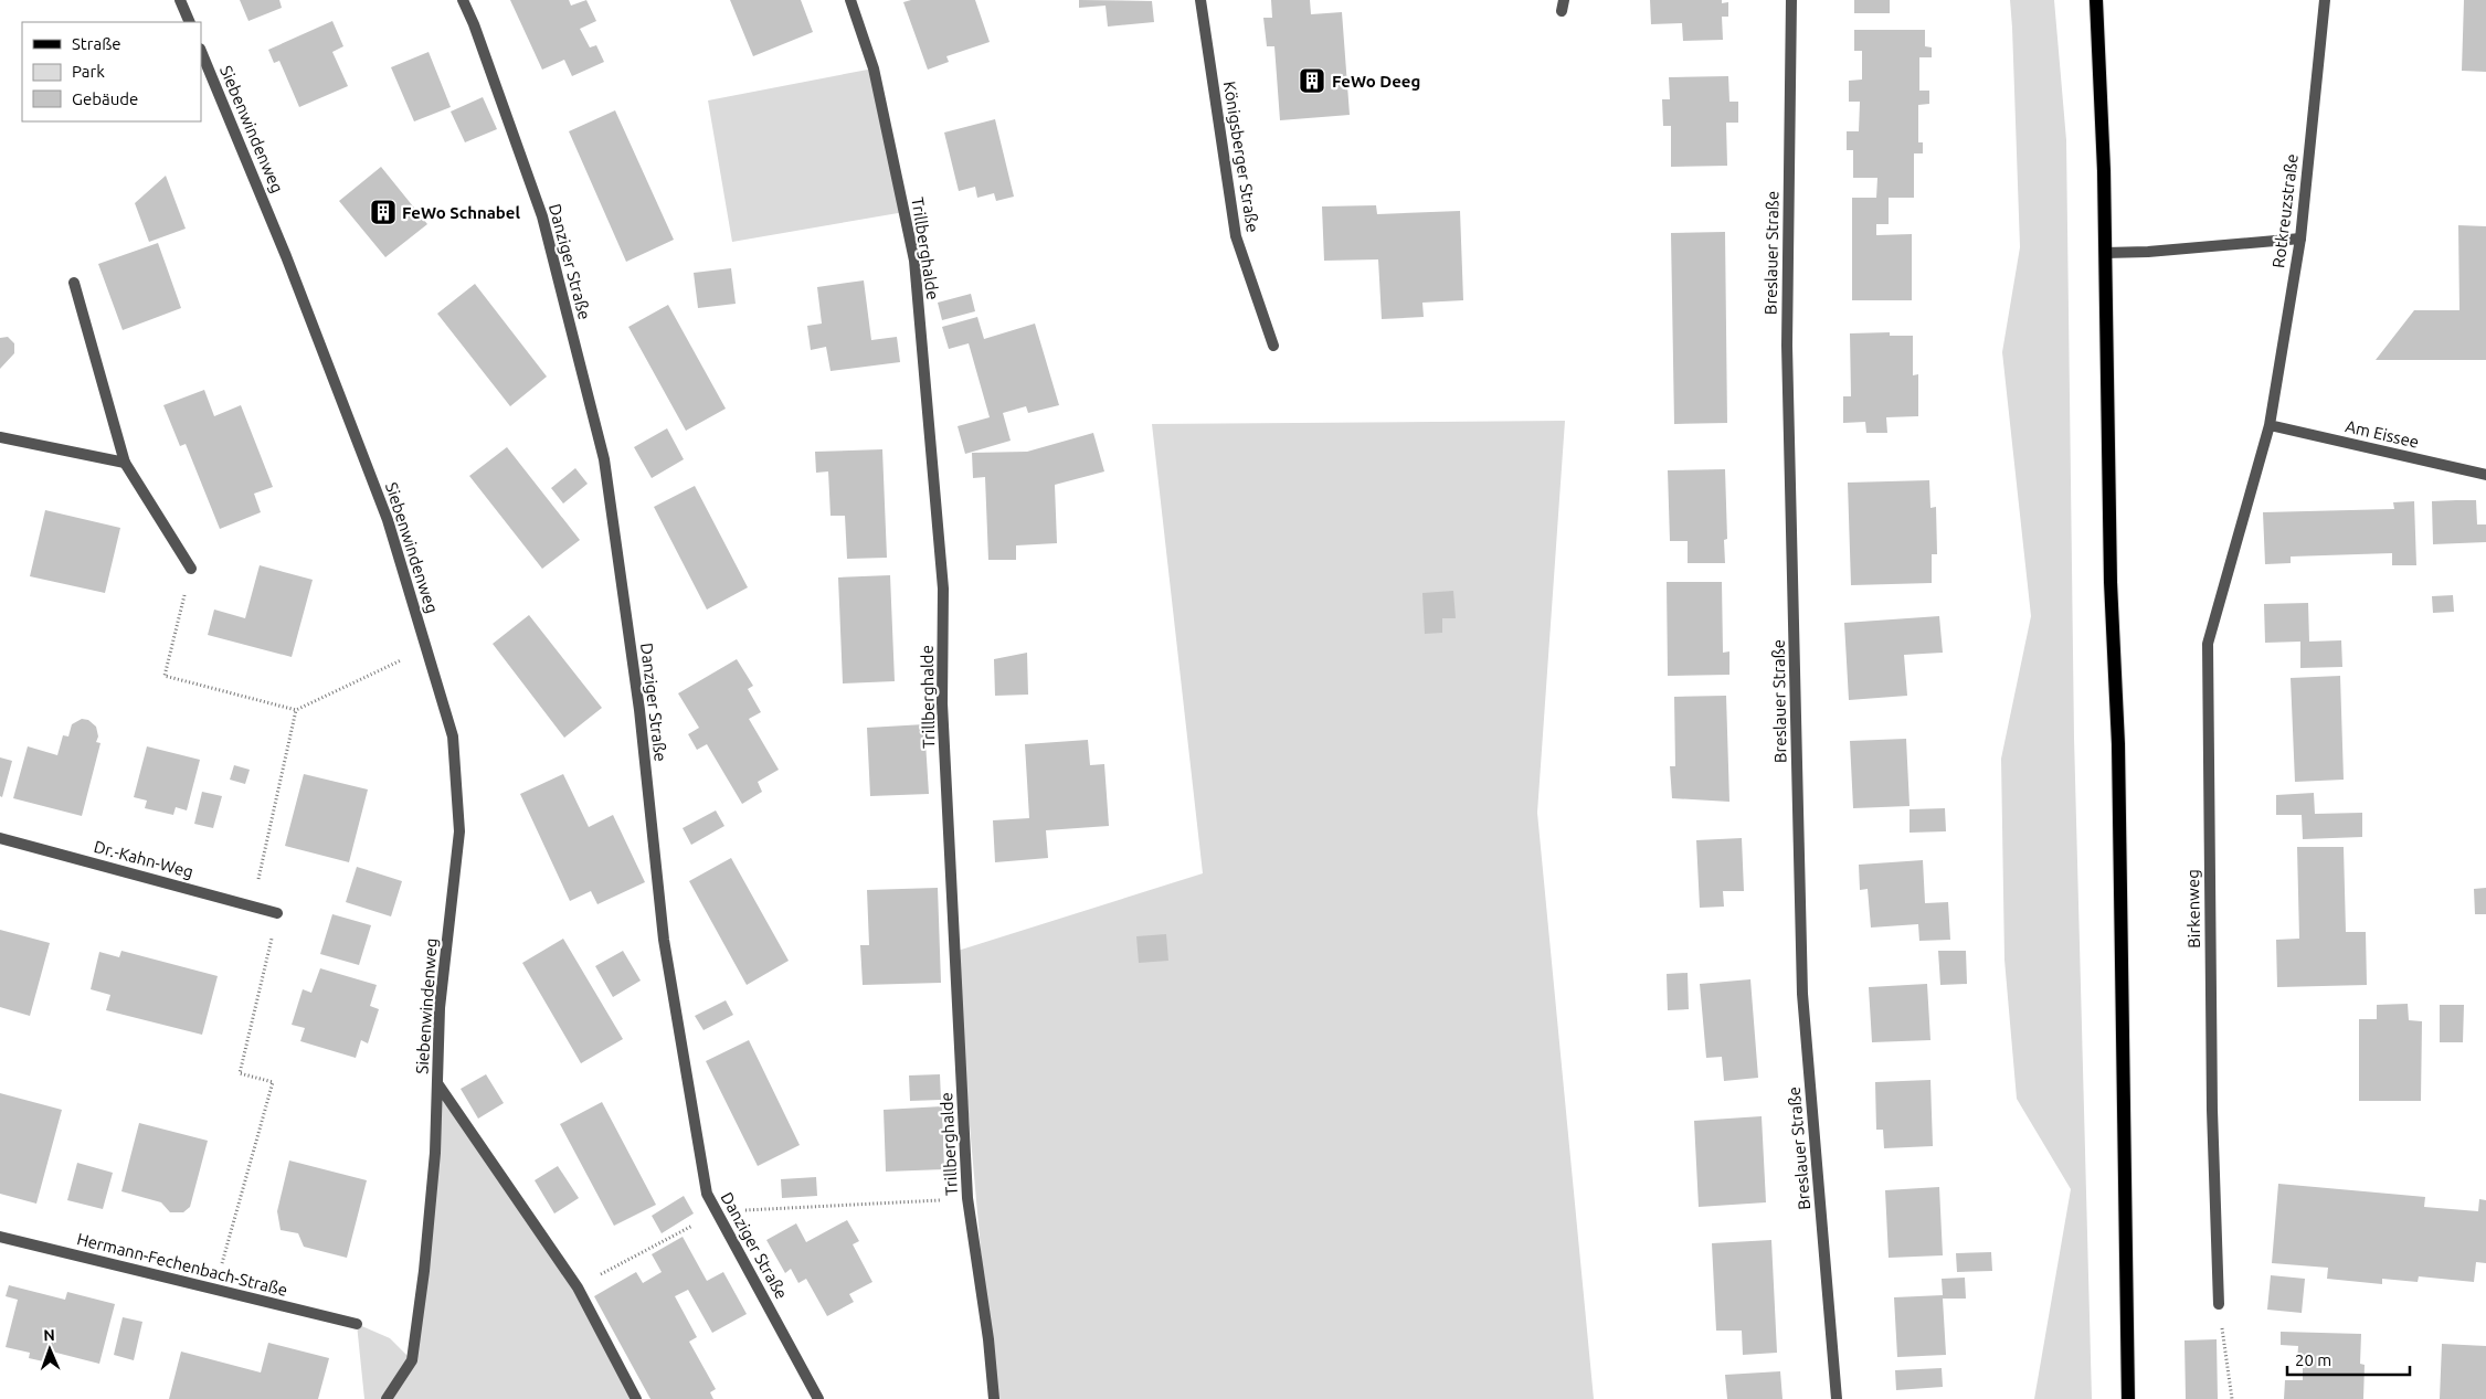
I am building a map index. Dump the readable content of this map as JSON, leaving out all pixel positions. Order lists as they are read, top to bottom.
{
  "streets": {
    "street": [
      "Siebenwindenweg",
      "Königsberger Straße",
      "Rotkreuzstraße",
      "Trillberghalde",
      "Breslauer Straße",
      "Danziger Straße",
      "Am Eissee",
      "Dr.-Kahn-Weg",
      "Birkenweg",
      "Hermann-Fechenbach-Straße"
    ]
  },
  "crossings": [
    ["Rotkreuzstraße", "Am Eissee"],
    ["Rotkreuzstraße", "Birkenweg"],
    ["Am Eissee", "Birkenweg"]
  ],
  "places": {
    "building": ["FeWo Deeg", "FeWo Schnabel"]
  },
  "legend": ["Straße", "Park", "Gebäude"],
  "scale_bar": "20 m",
  "north": "top"
}
